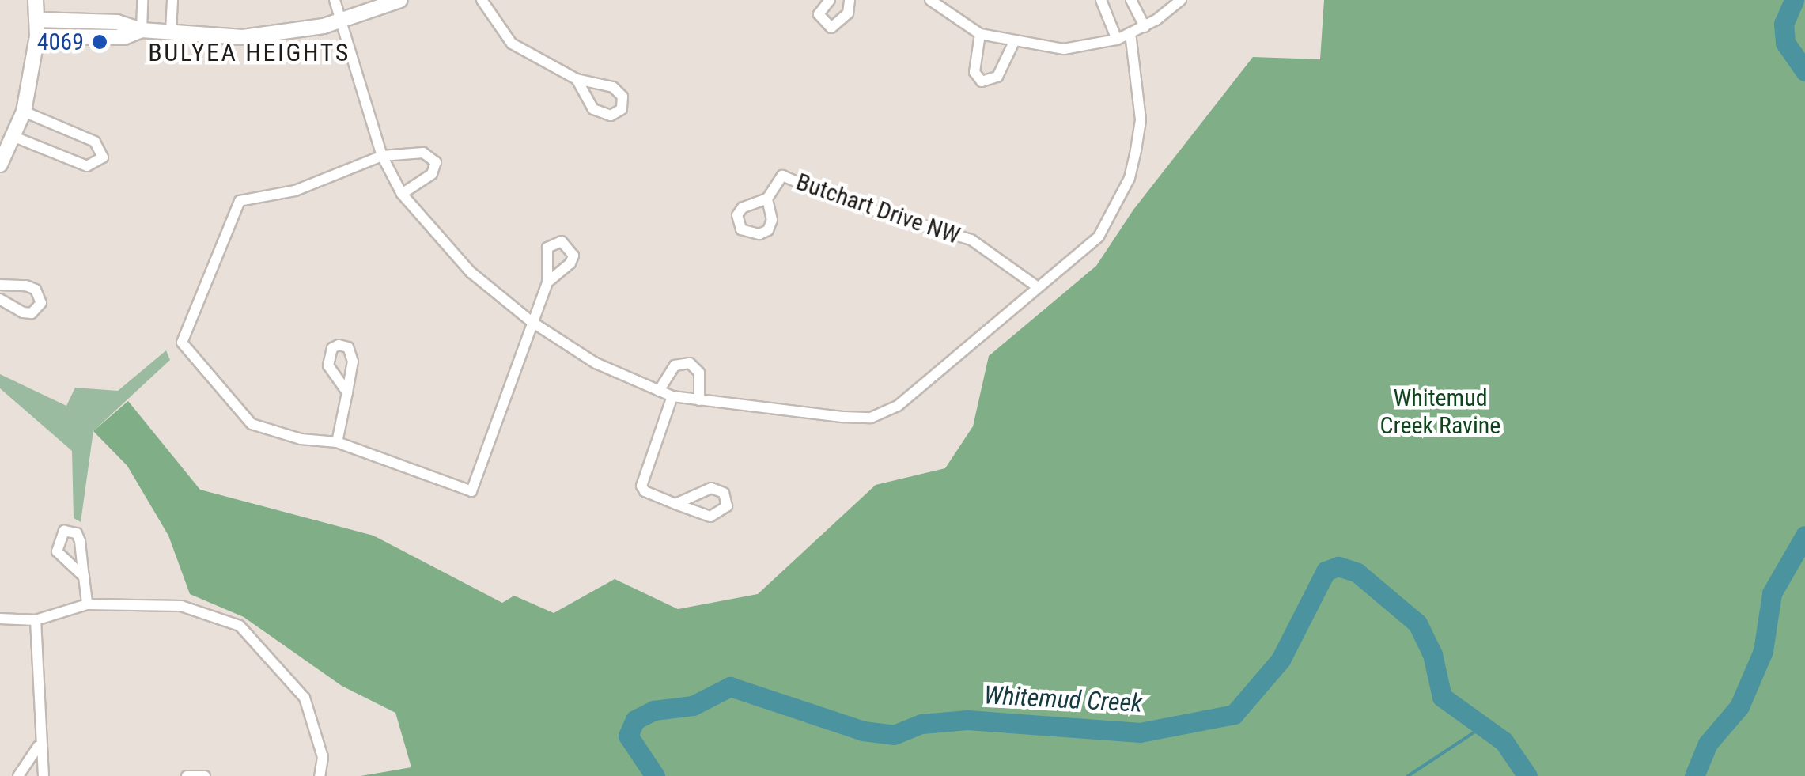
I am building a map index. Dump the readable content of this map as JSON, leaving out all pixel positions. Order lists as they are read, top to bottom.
{
  "streets": {
    "street": ["Butchart Drive NW"]
  },
  "districts": ["BULYEA HEIGHTS"],
  "water": ["Whitemud Creek"],
  "parks": ["Whitemud Creek Ravine"],
  "places": ["4069"]
}
